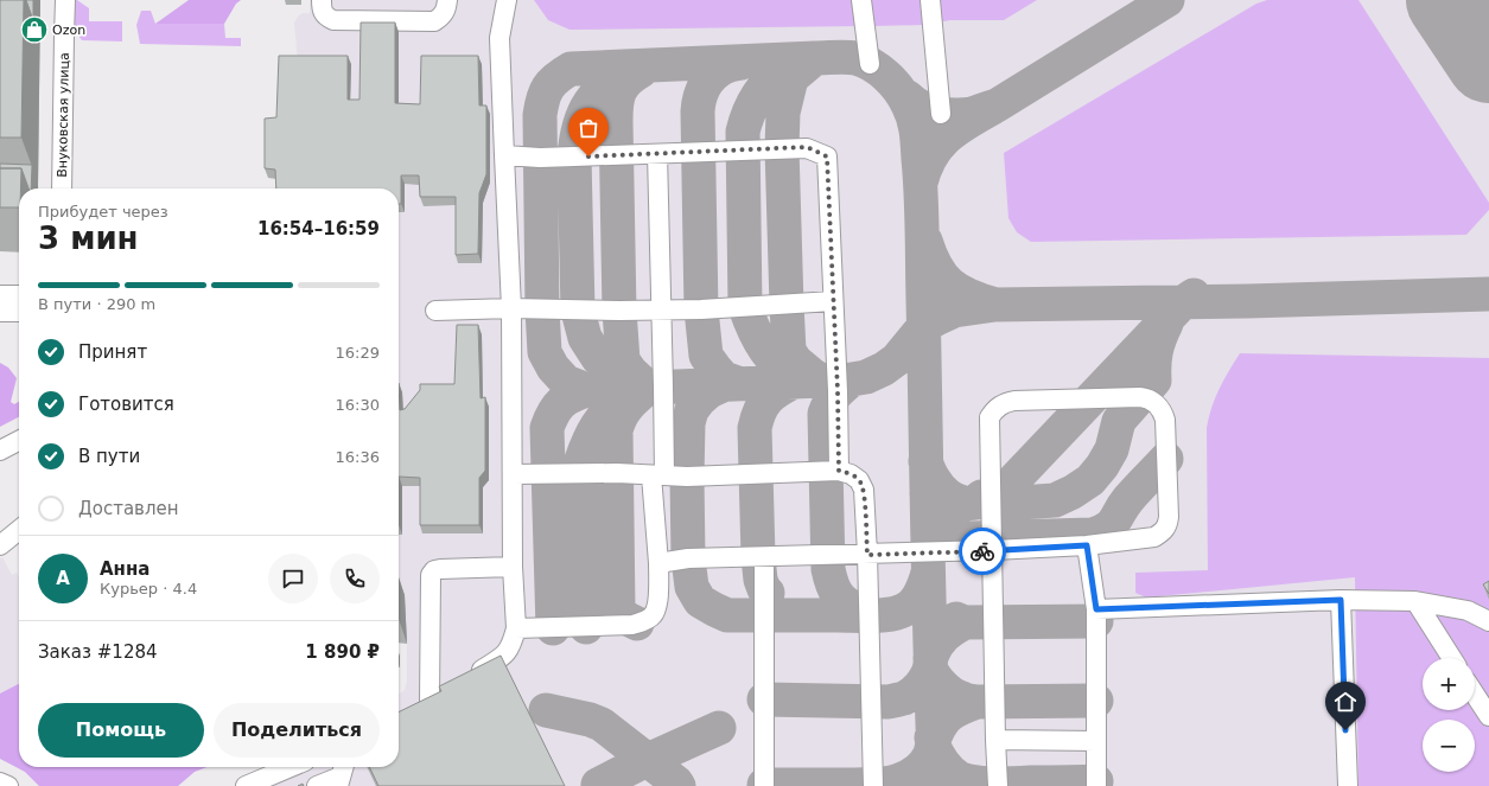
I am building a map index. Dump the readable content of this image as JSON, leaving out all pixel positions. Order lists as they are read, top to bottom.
{
  "streets": {
    "street": ["Внуковская улица"]
  },
  "places": {
    "shop": ["Ozon"]
  },
  "page": {
    "heading": ["3 мин", "Прибудет через", "16:54–16:59"],
    "panel": [
      "Анна",
      "Курьер · 4.4",
      "Заказ #1284",
      "1 890 ₽"
    ],
    "bar": "В пути · 290 m",
    "list": [
      ["Принят", "16:29"],
      ["Готовится", "16:30"],
      ["В пути", "16:36"],
      "Доставлен"
    ],
    "round": "А",
    "map_buttons": ["+", "−"],
    "buttons": ["Помощь", "Поделиться"]
  }
}
